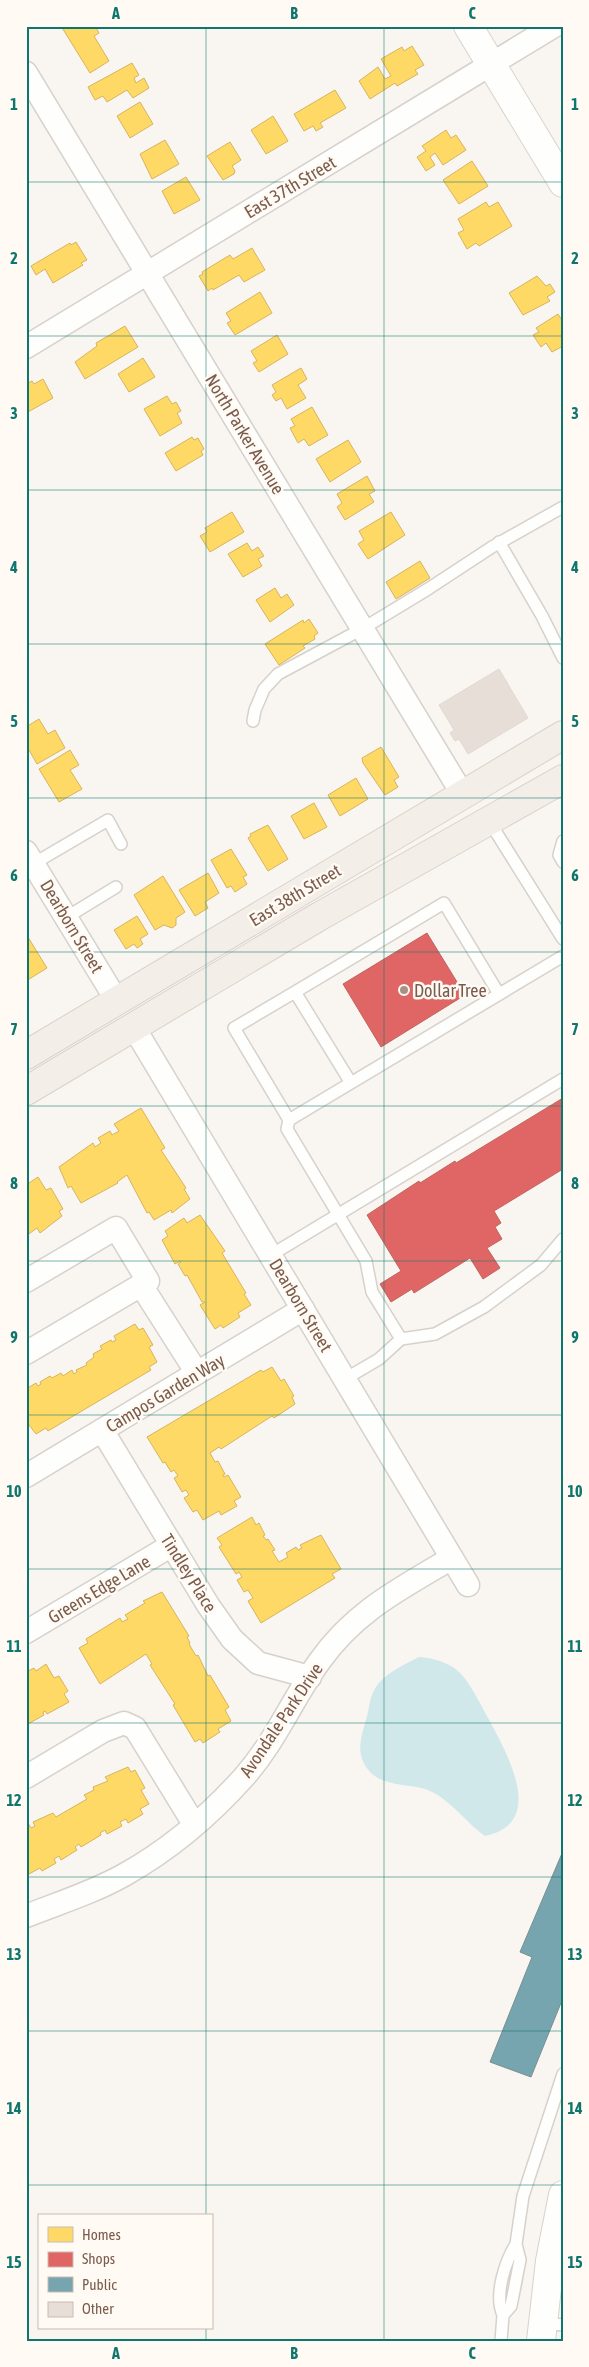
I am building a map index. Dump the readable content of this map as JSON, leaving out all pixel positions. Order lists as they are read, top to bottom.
{
  "streets": {
    "main road": ["East 38th Street"],
    "street": [
      "East 37th Street",
      "North Parker Avenue",
      "Dearborn Street",
      "Campos Garden Way",
      "Tindley Place",
      "Greens Edge Lane",
      "Avondale Park Drive"
    ]
  },
  "crossings": [
    ["East 37th Street", "North Parker Avenue"],
    ["North Parker Avenue", "East 38th Street"],
    ["East 38th Street", "Dearborn Street"],
    ["Dearborn Street", "Campos Garden Way"],
    ["Dearborn Street", "Avondale Park Drive"],
    ["Campos Garden Way", "Tindley Place"],
    ["Tindley Place", "Greens Edge Lane"],
    ["Tindley Place", "Avondale Park Drive"]
  ],
  "places": ["Dollar Tree"],
  "legend": [
    "Homes",
    "Shops",
    "Public",
    "Other"
  ],
  "grid": {
    "columns": ["A", "B", "C"],
    "rows": [
      "1",
      "2",
      "3",
      "4",
      "5",
      "6",
      "7",
      "8",
      "9",
      "10",
      "11",
      "12",
      "13",
      "14",
      "15"
    ]
  }
}
